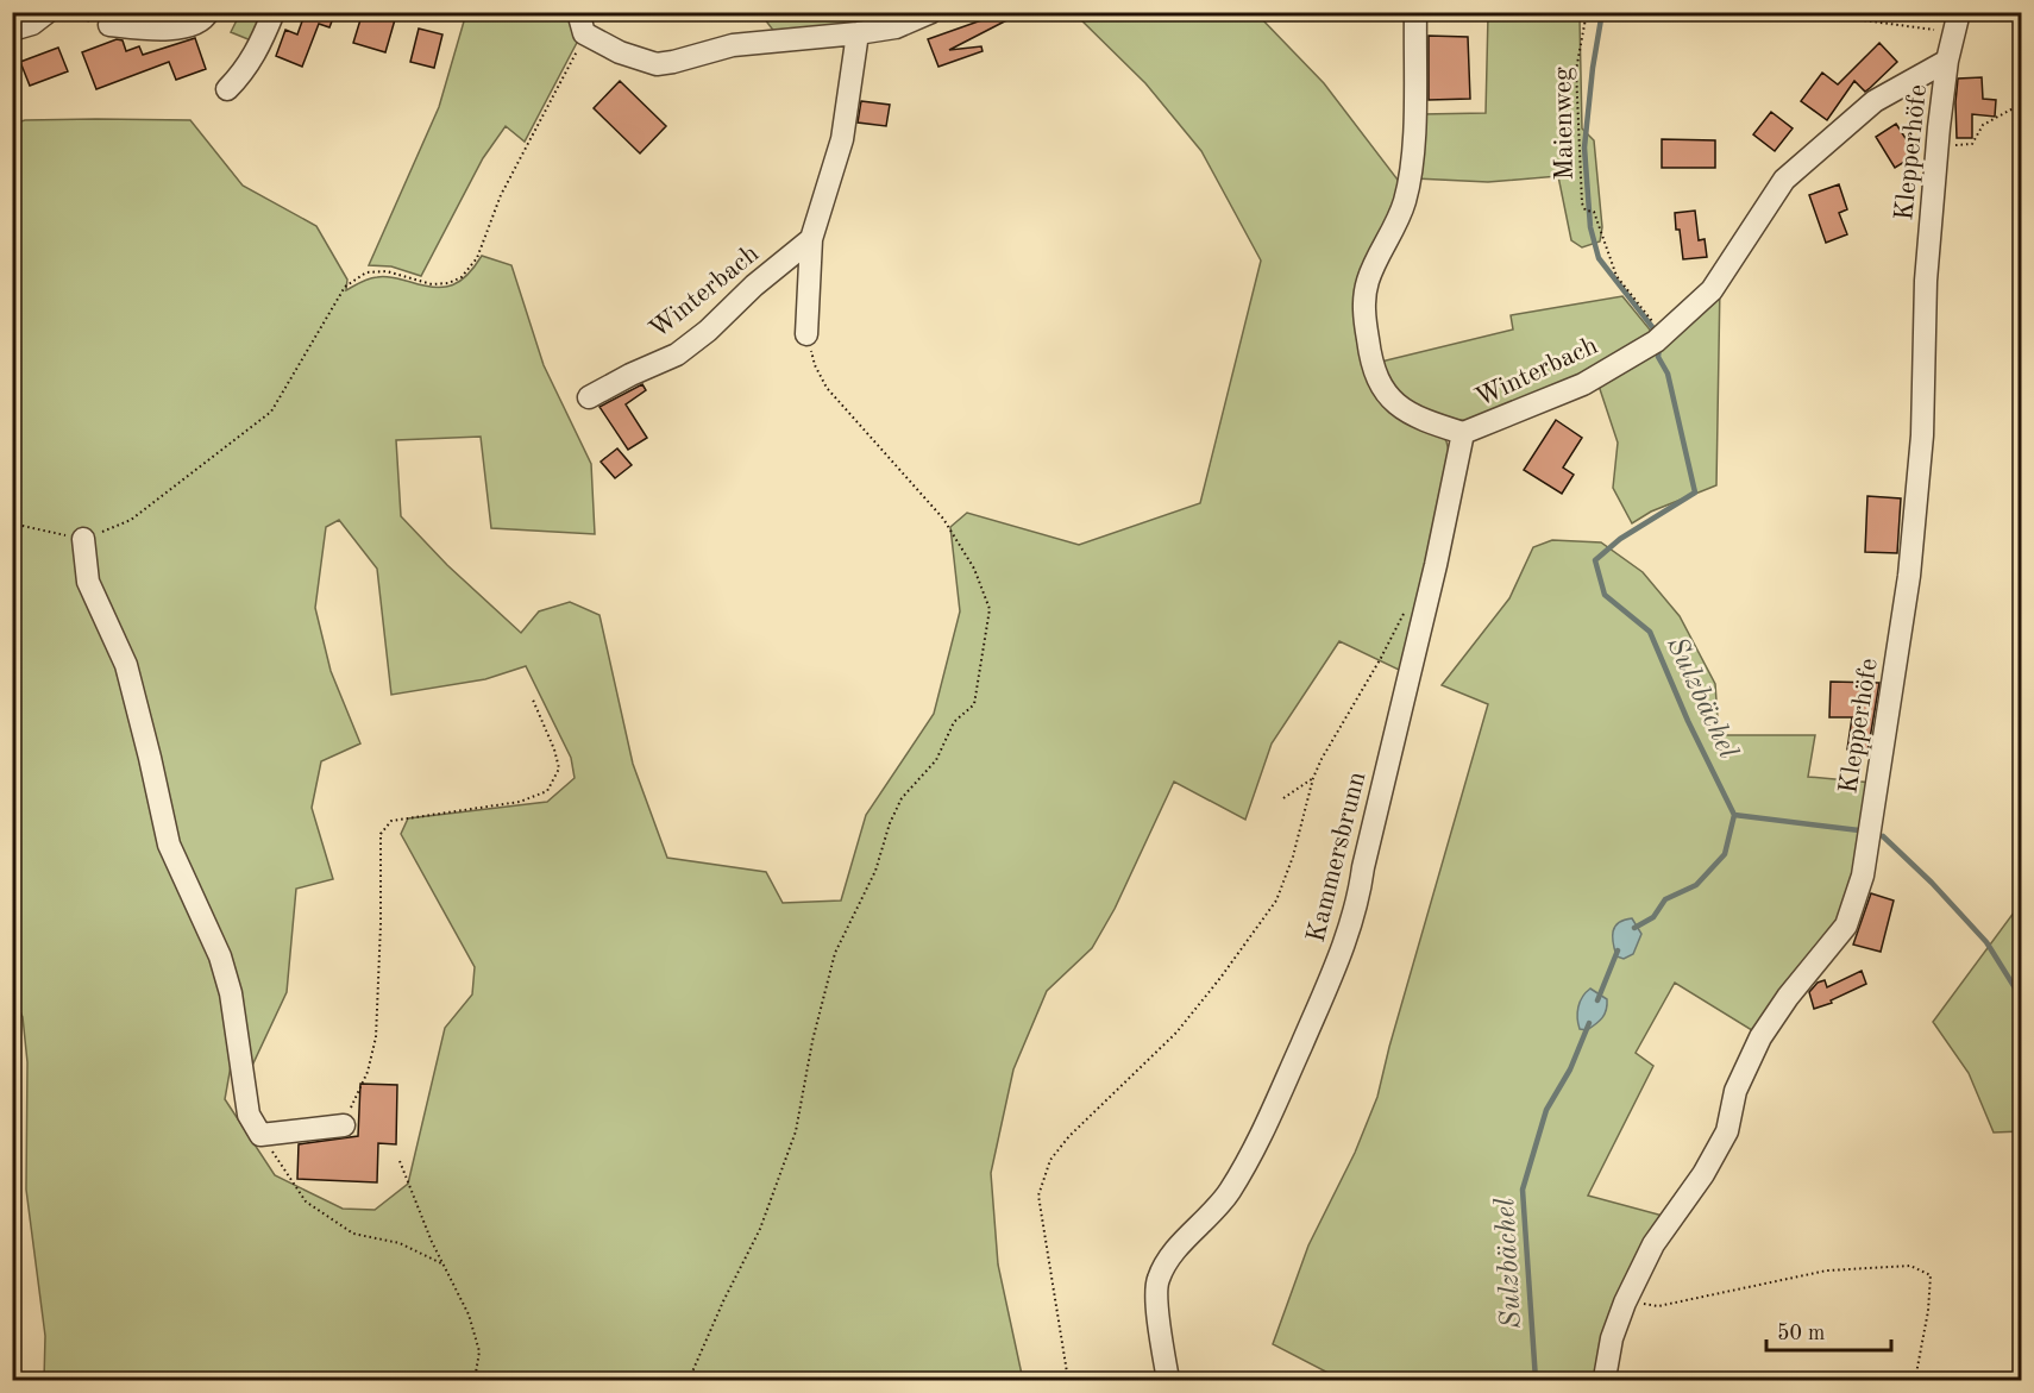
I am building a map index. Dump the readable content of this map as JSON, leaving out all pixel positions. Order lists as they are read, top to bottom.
{
  "streets": {
    "street": ["Klepperhöfe", "Winterbach", "Kammersbrunn"],
    "path": ["Maienweg"]
  },
  "crossings": [
    ["Maienweg", "Winterbach"],
    ["Klepperhöfe", "Winterbach"],
    ["Winterbach", "Kammersbrunn"]
  ],
  "water": ["Sulzbächel"],
  "scale_bar": "50 m"
}
